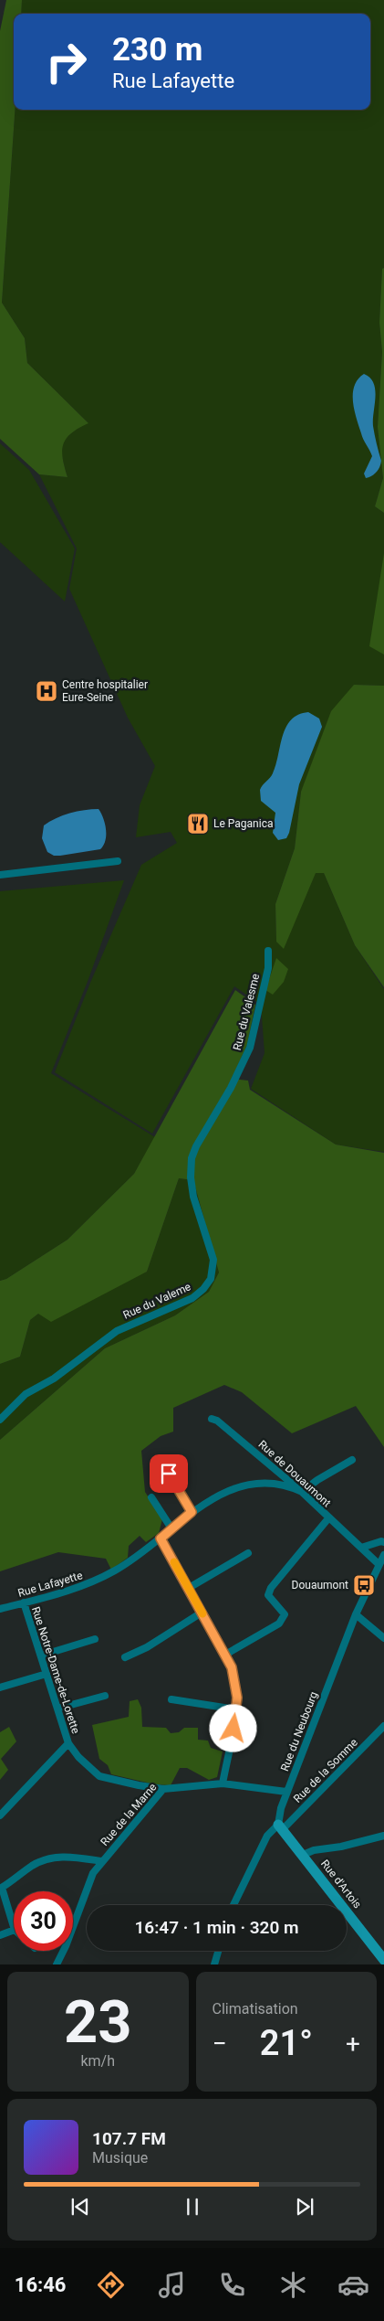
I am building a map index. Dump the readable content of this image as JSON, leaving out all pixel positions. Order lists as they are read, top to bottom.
{
  "streets": {
    "street": [
      "Rue du Valesme",
      "Rue du Valeme",
      "Rue de Douaumont",
      "Rue Lafayette",
      "Rue Notre-Dame-de-Lorette",
      "Rue du Neubourg",
      "Rue de la Somme",
      "Rue de la Marne",
      "Rue d'Artois"
    ]
  },
  "crossings": [
    ["Rue du Valesme", "Rue du Valeme"],
    ["Rue de Douaumont", "Rue Lafayette"],
    ["Rue de Douaumont", "Rue du Neubourg"],
    ["Rue Lafayette", "Rue Notre-Dame-de-Lorette"],
    ["Rue Notre-Dame-de-Lorette", "Rue de la Marne"],
    ["Rue du Neubourg", "Rue de la Somme"],
    ["Rue du Neubourg", "Rue de la Marne"],
    ["Rue du Neubourg", "Rue d'Artois"],
    ["Rue de la Somme", "Rue d'Artois"]
  ],
  "places": {
    "hospital": ["Centre hospitalier Eure-Seine"],
    "restaurant": ["Le Paganica"],
    "bus stop": ["Douaumont"]
  },
  "page": {
    "turn": ["230 m", "Rue Lafayette"],
    "limit": "30",
    "trip": "16:47 · 1 min · 320 m",
    "tile": [
      ["23", "km/h"],
      "Climatisation"
    ],
    "heat": ["−", "21°", "+"],
    "song": ["107.7 FM", "Musique"],
    "tabs": "16:46"
  }
}
